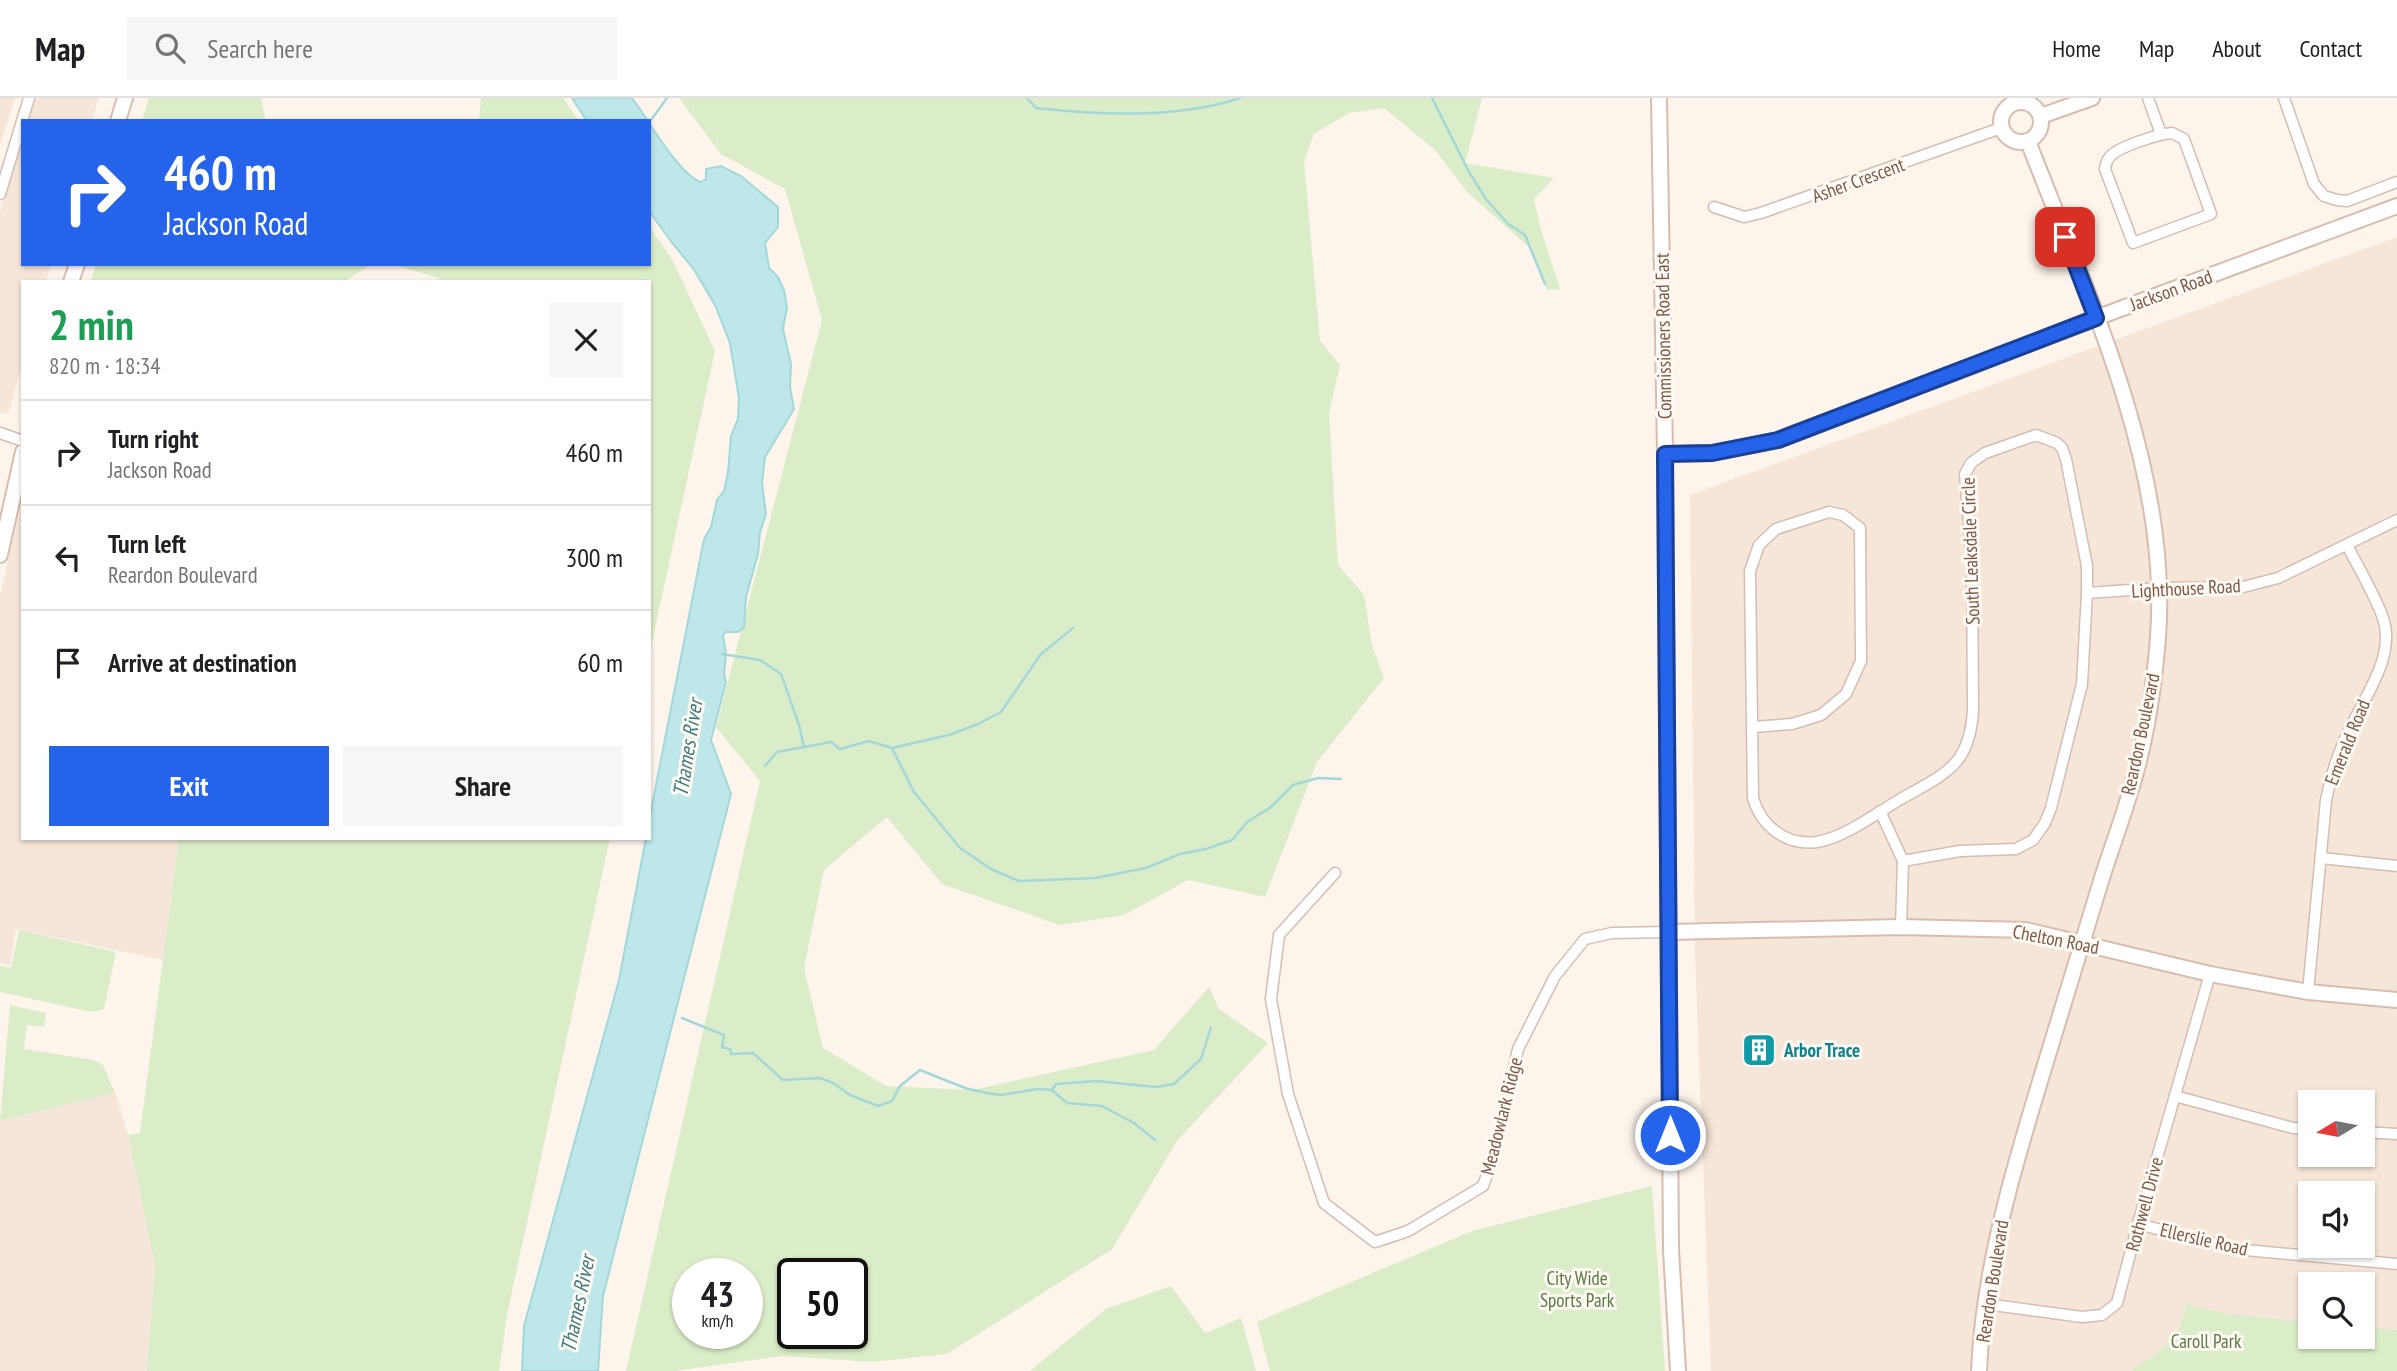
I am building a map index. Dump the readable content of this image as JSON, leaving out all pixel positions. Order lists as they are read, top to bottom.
{
  "streets": {
    "street": [
      "Asher Crescent",
      "Jackson Road",
      "Commissioners Road East",
      "South Leaksdale Circle",
      "Lighthouse Road",
      "Reardon Boulevard",
      "Emerald Road",
      "Chelton Road",
      "Meadowlark Ridge",
      "Rothwell Drive",
      "Ellerslie Road"
    ]
  },
  "crossings": [
    ["Asher Crescent", "Reardon Boulevard"],
    ["Jackson Road", "Commissioners Road East"],
    ["Jackson Road", "Reardon Boulevard"],
    ["Commissioners Road East", "Chelton Road"],
    ["Commissioners Road East", "Meadowlark Ridge"],
    ["South Leaksdale Circle", "Lighthouse Road"],
    ["Lighthouse Road", "Reardon Boulevard"],
    ["Lighthouse Road", "Emerald Road"],
    ["Reardon Boulevard", "Chelton Road"],
    ["Reardon Boulevard", "Rothwell Drive"],
    ["Emerald Road", "Chelton Road"],
    ["Chelton Road", "Meadowlark Ridge"],
    ["Chelton Road", "Rothwell Drive"],
    ["Rothwell Drive", "Ellerslie Road"]
  ],
  "water": ["Thames River"],
  "parks": ["City Wide Sports Park", "Caroll Park"],
  "places": {
    "building": ["Arbor Trace"]
  },
  "north": "left",
  "page": {
    "header": "Map",
    "search": "Search here",
    "nav": [
      "Home",
      "Map",
      "About",
      "Contact"
    ],
    "turn": ["460 m", "Jackson Road"],
    "heading": ["2 min", "820 m · 18:34"],
    "list": [
      {
        "name": "Turn right",
        "note": "Jackson Road",
        "value": "460 m"
      },
      {
        "name": "Turn left",
        "note": "Reardon Boulevard",
        "value": "300 m"
      },
      {
        "name": "Arrive at destination",
        "value": "60 m"
      }
    ],
    "buttons": ["Exit", "Share"],
    "speed": "43 km/h",
    "limit": "50"
  }
}
